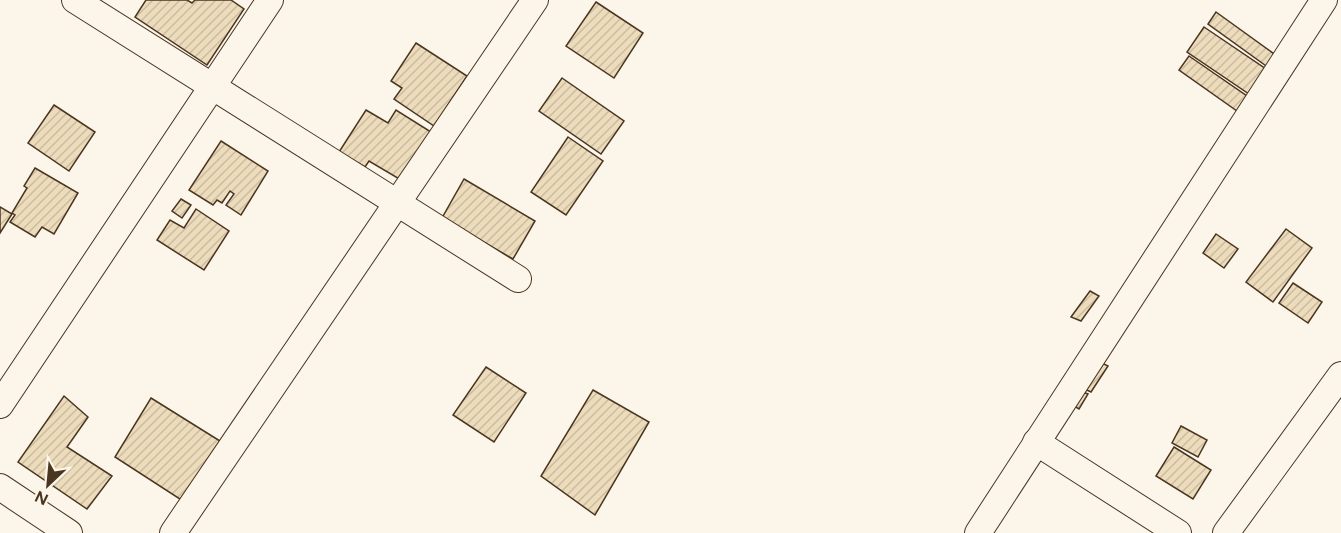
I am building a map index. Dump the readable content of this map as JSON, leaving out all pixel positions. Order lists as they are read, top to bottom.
{
  "north": "bottom left"
}
